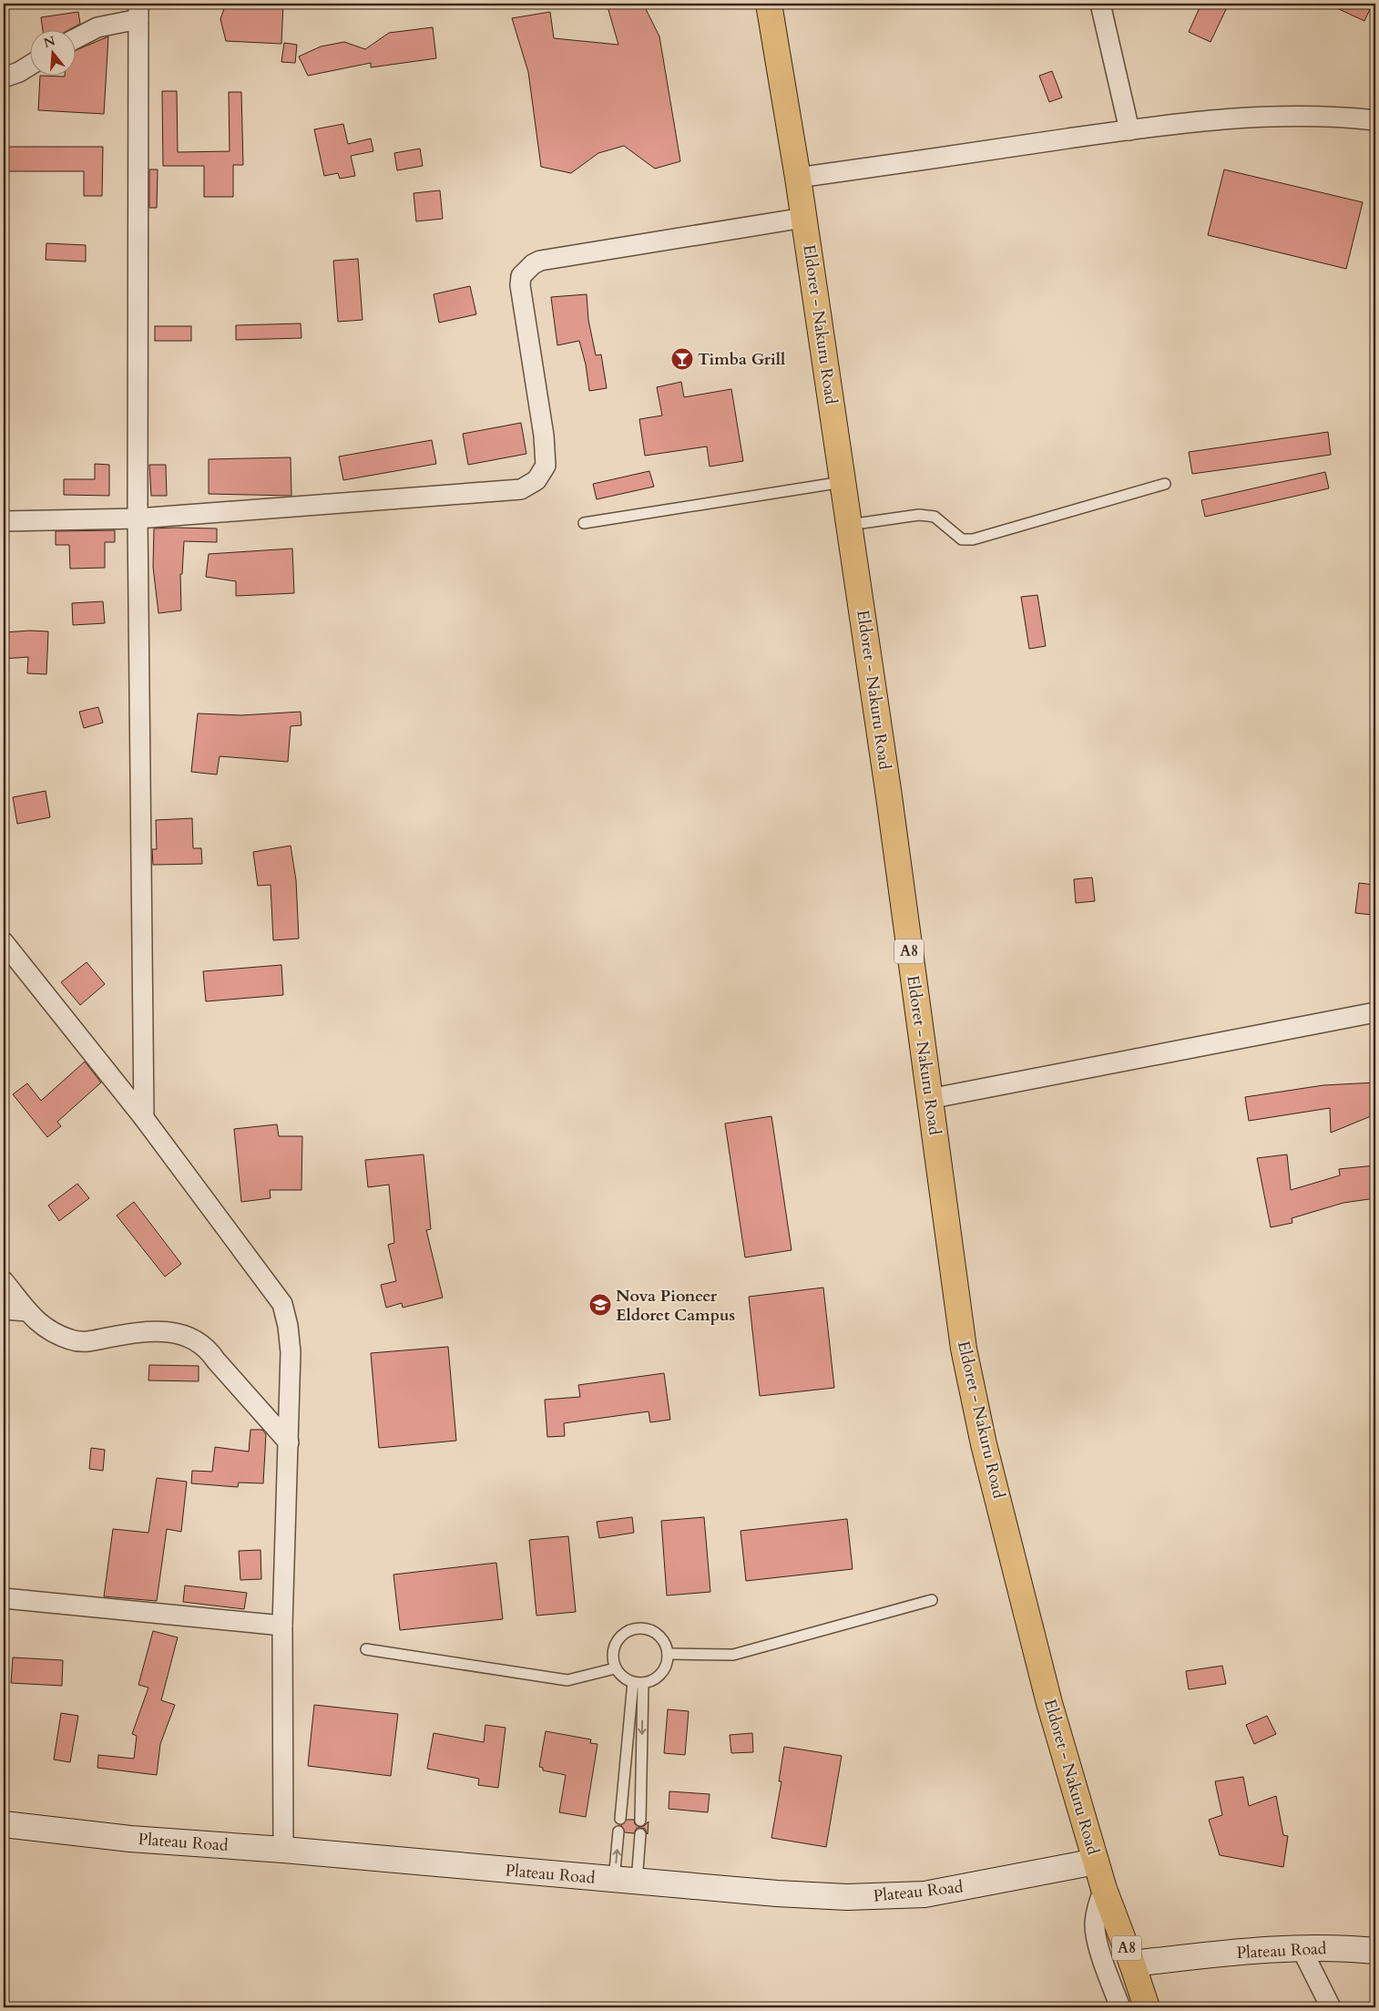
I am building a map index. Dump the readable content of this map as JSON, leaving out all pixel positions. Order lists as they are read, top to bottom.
{
  "streets": {
    "highway": ["Eldoret - Nakuru Road", "A8"],
    "street": ["Plateau Road"]
  },
  "crossings": [
    ["Eldoret - Nakuru Road", "Plateau Road"]
  ],
  "places": {
    "bar": ["Timba Grill"],
    "school or university": ["Nova Pioneer Eldoret Campus"]
  },
  "north": "top"
}
